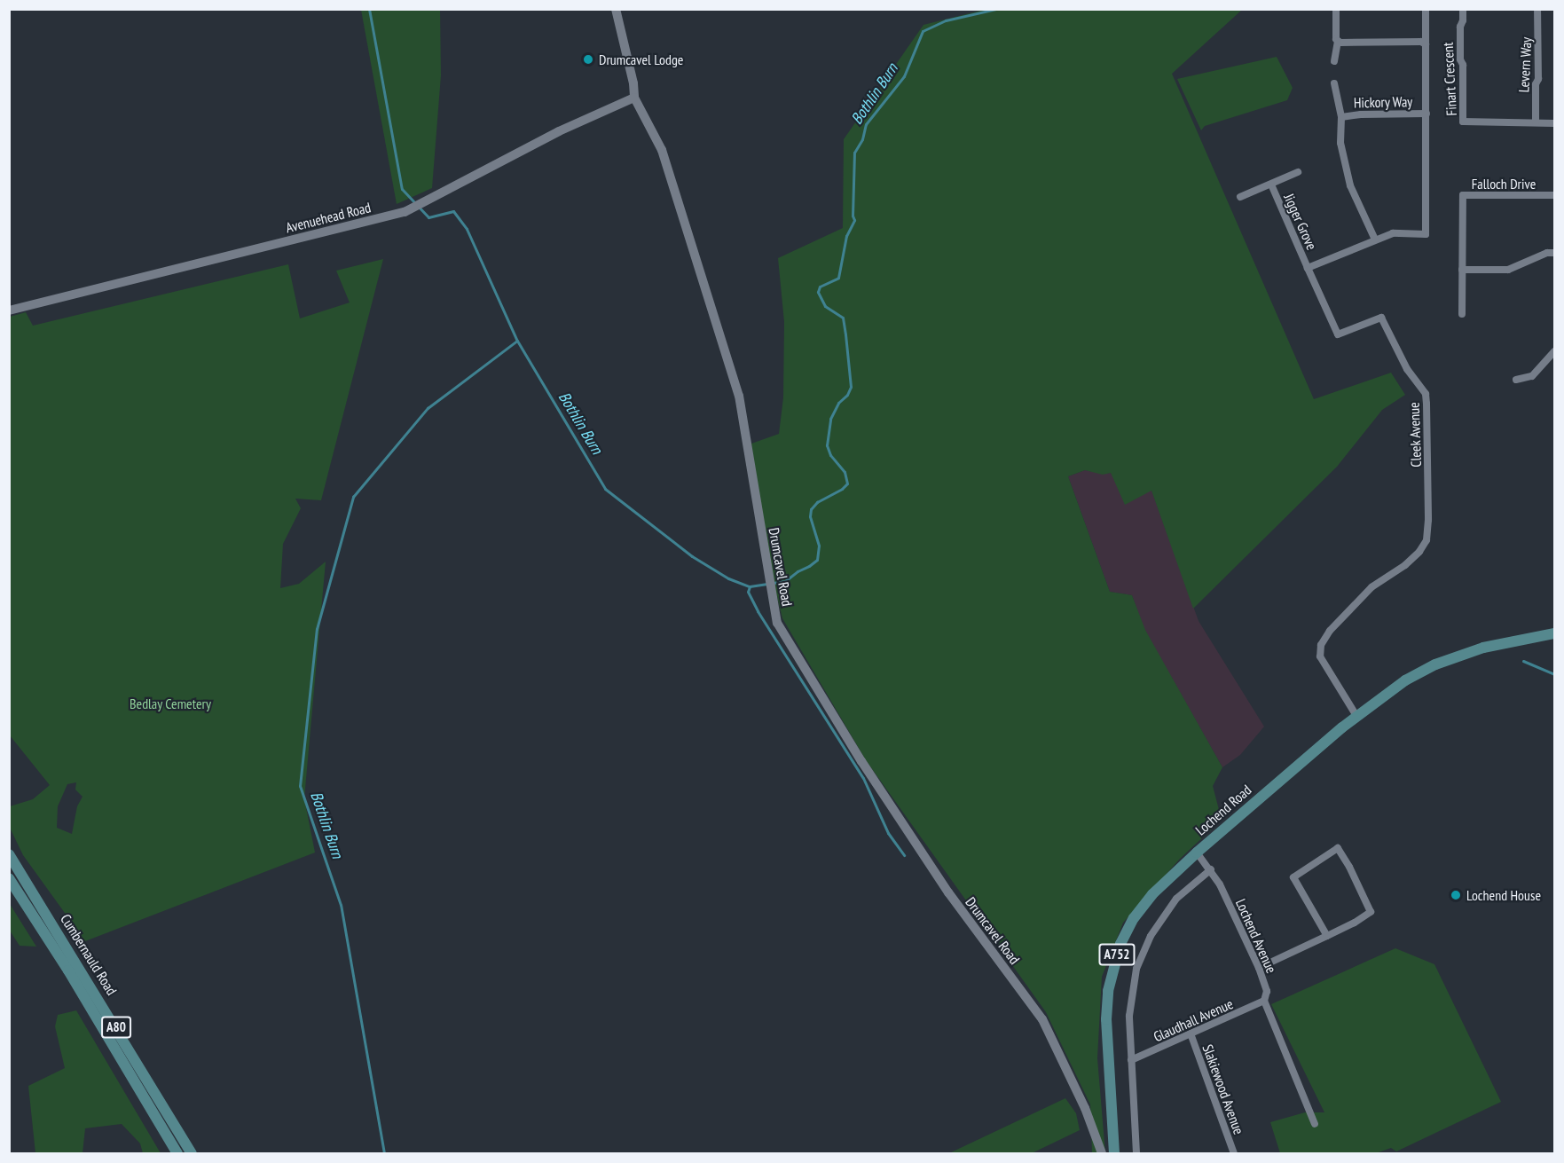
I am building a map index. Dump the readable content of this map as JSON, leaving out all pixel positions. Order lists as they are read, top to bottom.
{
  "streets": {
    "main road": [
      "Lochend Road",
      "Cumbernauld Road",
      "A752",
      "A80"
    ],
    "street": [
      "Levern Way",
      "Finart Crescent",
      "Hickory Way",
      "Falloch Drive",
      "Avenuehead Road",
      "Jigger Grove",
      "Cleek Avenue",
      "Drumcavel Road",
      "Lochend Avenue",
      "Glaudhall Avenue",
      "Slakiewood Avenue"
    ]
  },
  "crossings": [
    ["Levern Way", "Finart Crescent"],
    ["Avenuehead Road", "Drumcavel Road"],
    ["Jigger Grove", "Cleek Avenue"],
    ["Cleek Avenue", "Lochend Road"],
    ["Lochend Road", "Lochend Avenue"],
    ["Lochend Avenue", "Glaudhall Avenue"],
    ["Glaudhall Avenue", "Slakiewood Avenue"]
  ],
  "water": ["Bothlin Burn"],
  "parks": ["Bedlay Cemetery"],
  "places": ["Drumcavel Lodge", "Lochend House"]
}
